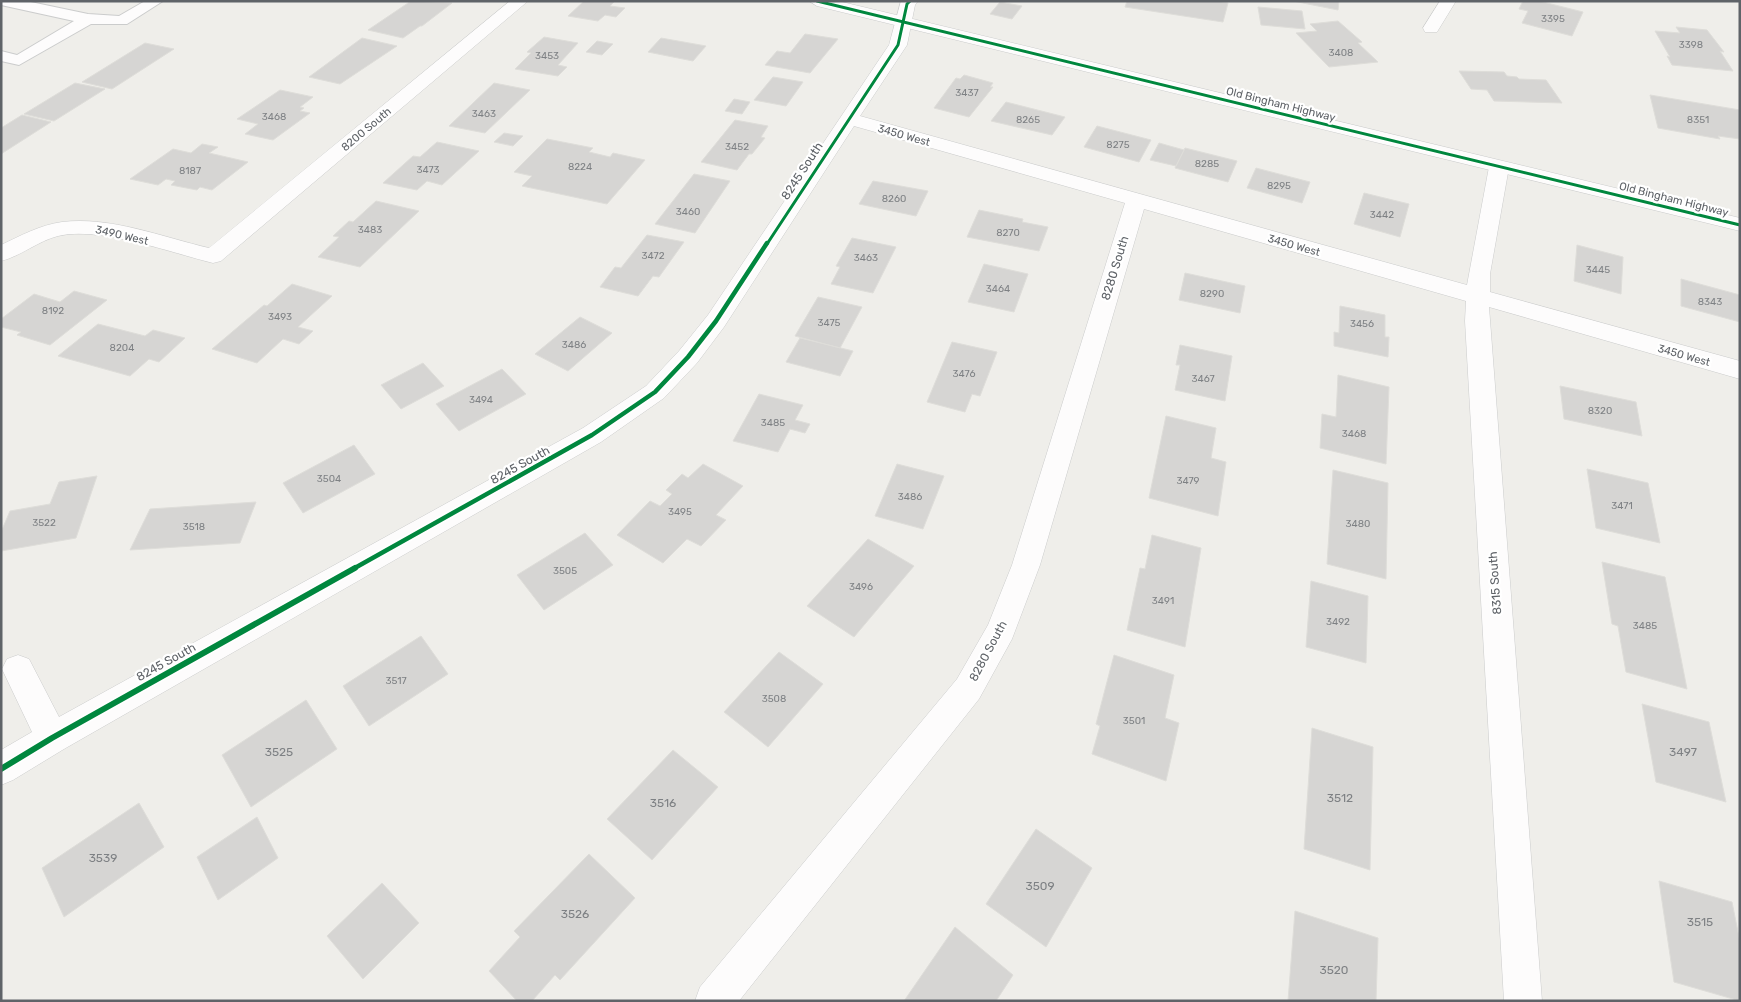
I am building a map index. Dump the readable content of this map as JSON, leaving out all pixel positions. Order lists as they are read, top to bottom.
{
  "streets": {
    "street": [
      "Old Bingham Highway",
      "8200 South",
      "3450 West",
      "8245 South",
      "3490 West",
      "8280 South",
      "8315 South"
    ]
  },
  "crossings": [
    ["Old Bingham Highway", "8245 South"],
    ["Old Bingham Highway", "8315 South"],
    ["8200 South", "3490 West"],
    ["3450 West", "8245 South"],
    ["3450 West", "8280 South"],
    ["3450 West", "8315 South"]
  ],
  "house_numbers": [
    "3395",
    "3398",
    "3408",
    "3453",
    "3437",
    "3463",
    "3468",
    "8265",
    "8351",
    "8275",
    "3452",
    "8285",
    "8224",
    "3473",
    "8187",
    "8295",
    "8260",
    "3460",
    "3442",
    "3483",
    "8270",
    "3472",
    "3463",
    "3445",
    "3464",
    "8290",
    "8343",
    "8192",
    "3493",
    "3475",
    "3456",
    "3486",
    "8204",
    "3476",
    "3467",
    "3494",
    "8320",
    "3485",
    "3468",
    "3504",
    "3479",
    "3486",
    "3471",
    "3495",
    "3522",
    "3480",
    "3518",
    "3505",
    "3496",
    "3491",
    "3492",
    "3485",
    "3517",
    "3508",
    "3501",
    "3525",
    "3497",
    "3512",
    "3516",
    "3539",
    "3509",
    "3526",
    "3515",
    "3520"
  ]
}
